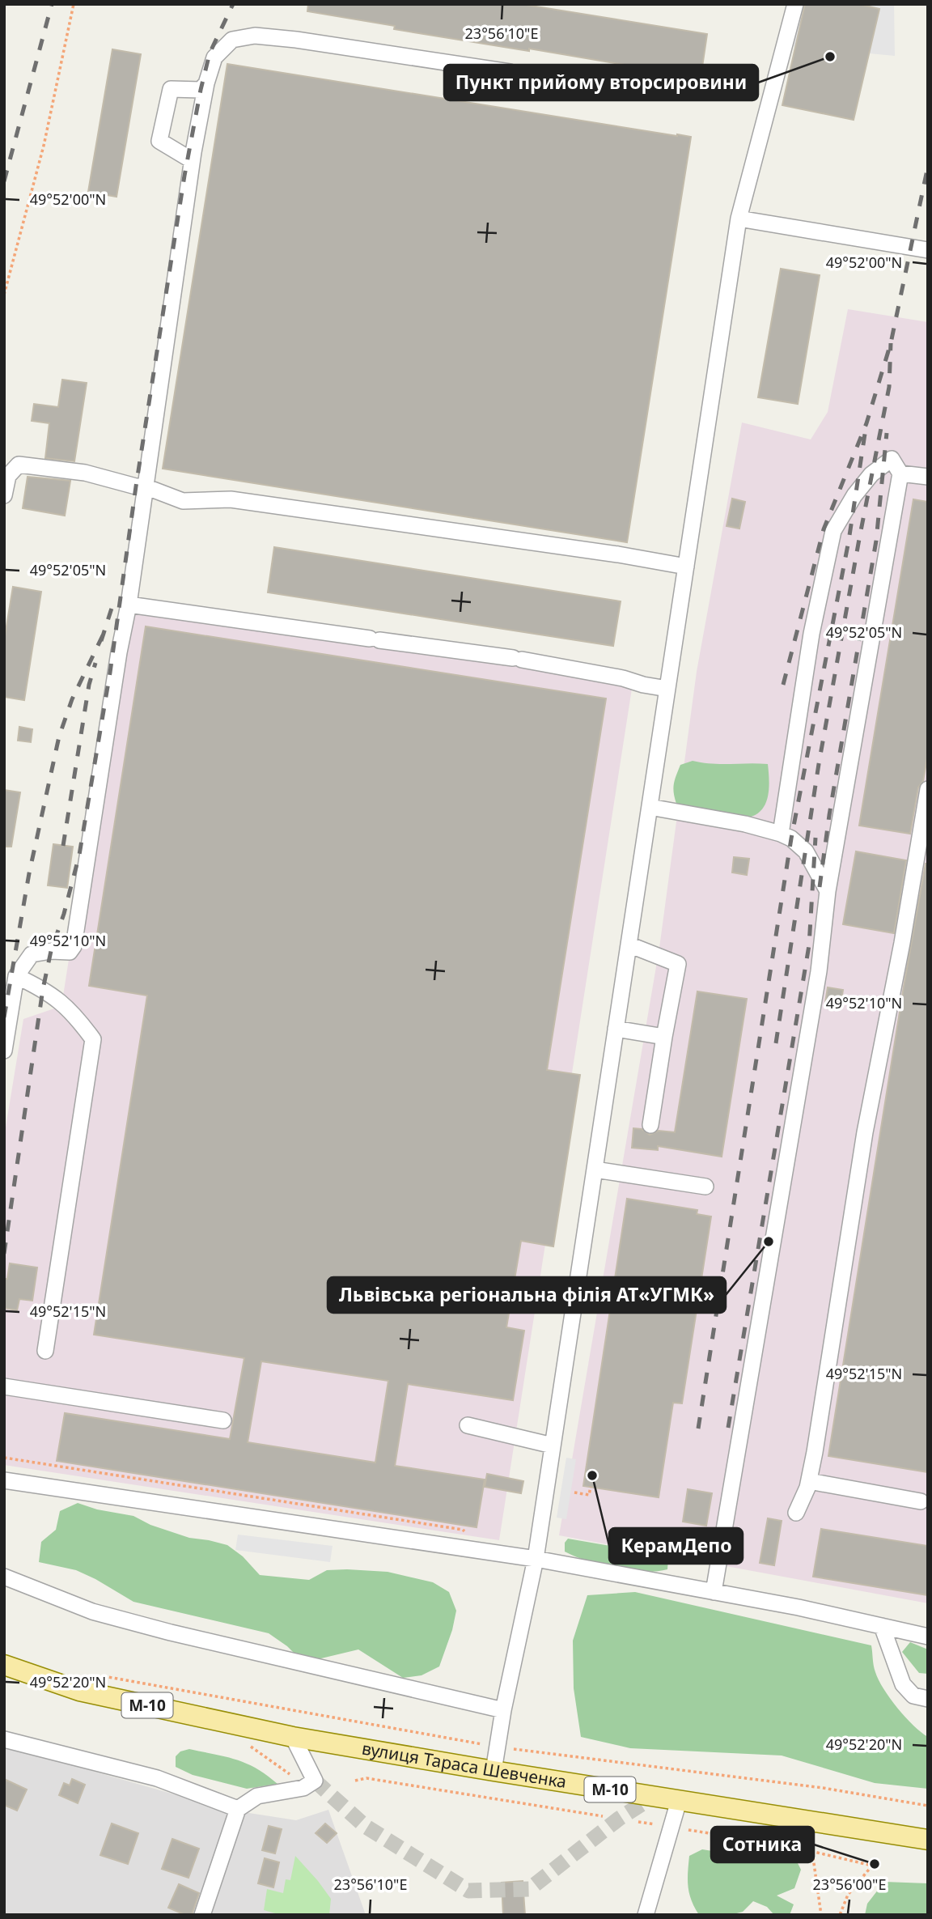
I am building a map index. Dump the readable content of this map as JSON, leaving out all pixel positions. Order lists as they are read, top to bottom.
{
  "streets": {
    "main road": ["М-10", "вулиця Тараса Шевченка"]
  },
  "places": [
    "Пункт прийому вторсировини",
    "Львівська регіональна філія АТ«УГМК»",
    "КерамДепо",
    "Сотника"
  ],
  "coordinates": [
    "23°56'10\"E",
    "49°52'00\"N",
    "49°52'05\"N",
    "49°52'10\"N",
    "49°52'15\"N",
    "49°52'20\"N",
    "23°56'00\"E"
  ]
}
